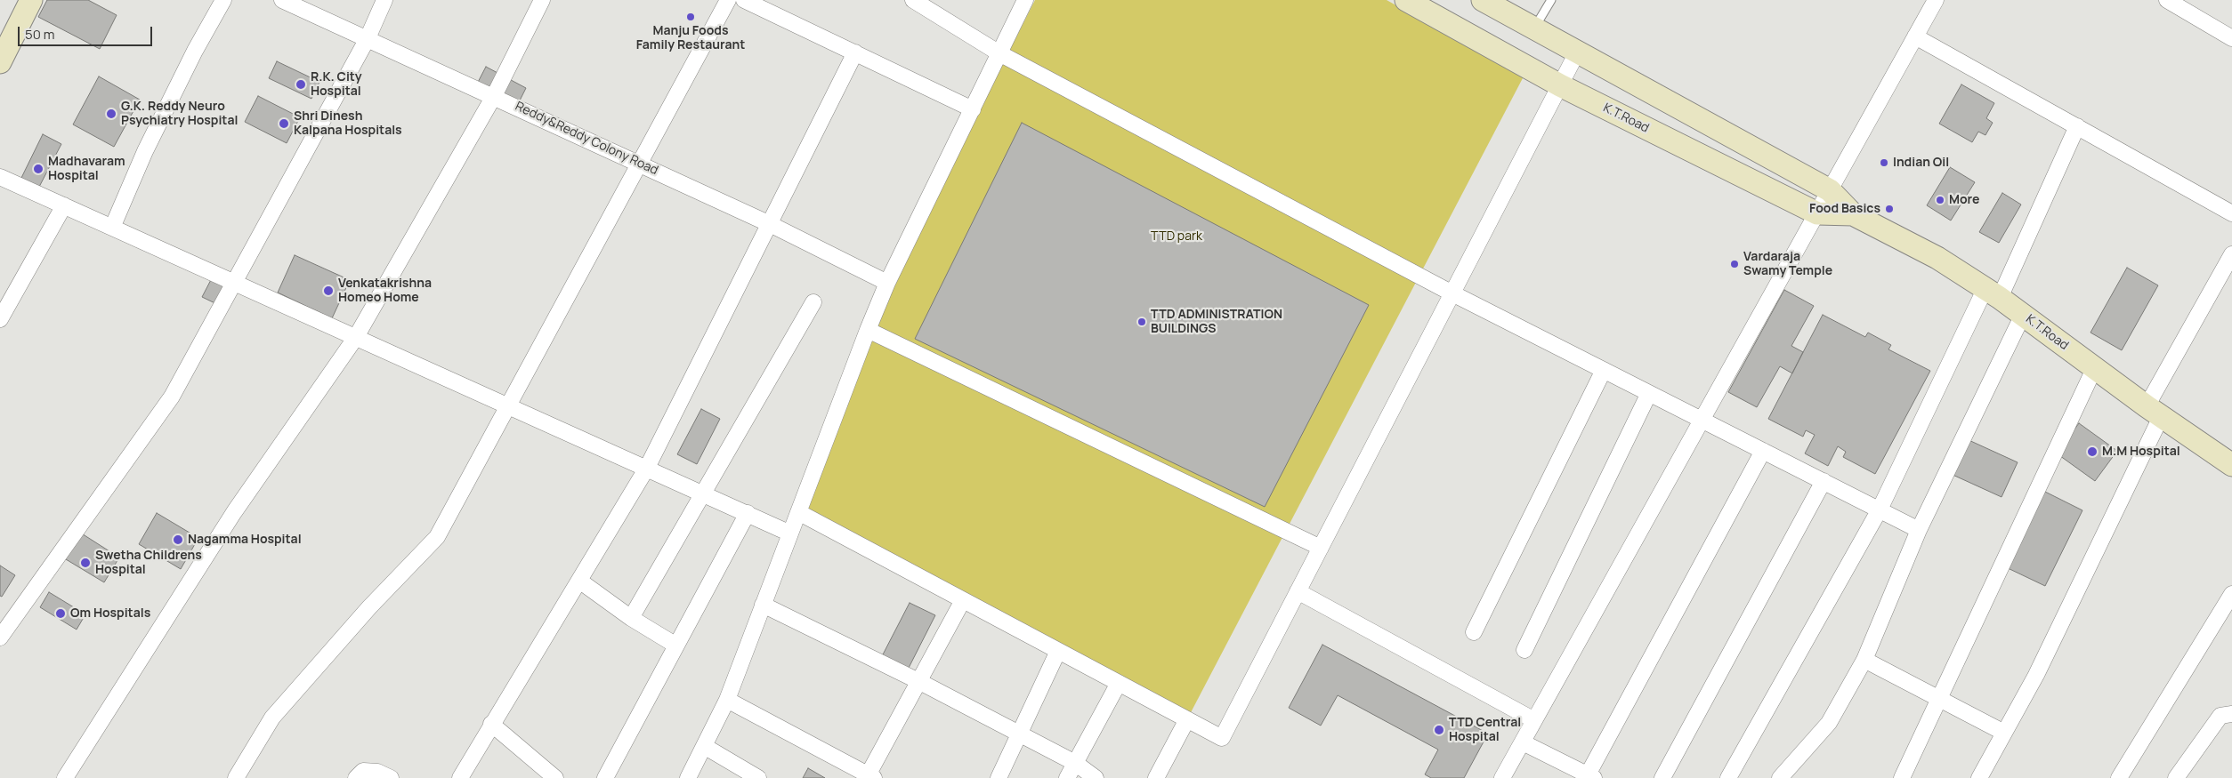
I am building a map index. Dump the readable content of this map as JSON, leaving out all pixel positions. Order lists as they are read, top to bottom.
{
  "streets": {
    "main road": ["K.T.Road"],
    "street": ["Reddy&Reddy Colony Road"]
  },
  "parks": ["TTD park"],
  "places": [
    "Manju Foods Family Restaurant",
    "R.K. City Hospital",
    "G.K. Reddy Neuro Psychiatry Hospital",
    "Shri Dinesh Kalpana Hospitals",
    "Indian Oil",
    "Madhavaram Hospital",
    "More",
    "Food Basics",
    "Vardaraja Swamy Temple",
    "Venkatakrishna Homeo Home",
    "TTD ADMINISTRATION BUILDINGS",
    "M.M Hospital",
    "Nagamma Hospital",
    "Swetha Childrens Hospital",
    "Om Hospitals",
    "TTD Central Hospital"
  ],
  "scale_bar": "50 m"
}
